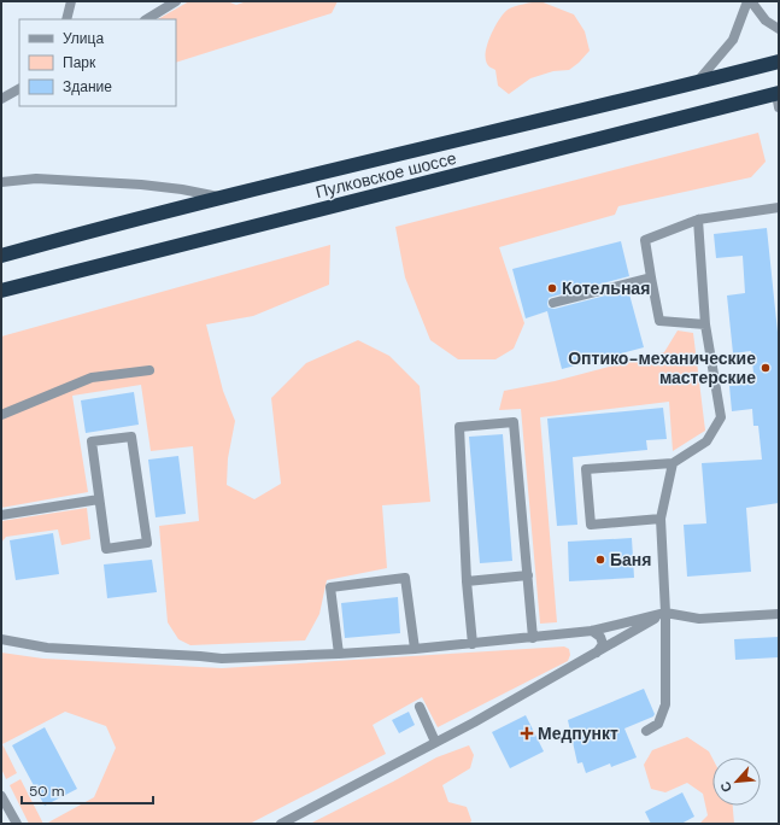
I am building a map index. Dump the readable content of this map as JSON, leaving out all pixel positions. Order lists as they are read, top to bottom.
{
  "streets": {
    "highway": ["Пулковское шоссе"]
  },
  "places": {
    "other": ["Котельная", "Оптико-механические мастерские", "Баня"],
    "health": ["Медпункт"]
  },
  "legend": ["Улица", "Парк", "Здание"],
  "scale_bar": "50 m",
  "north": "bottom left"
}
